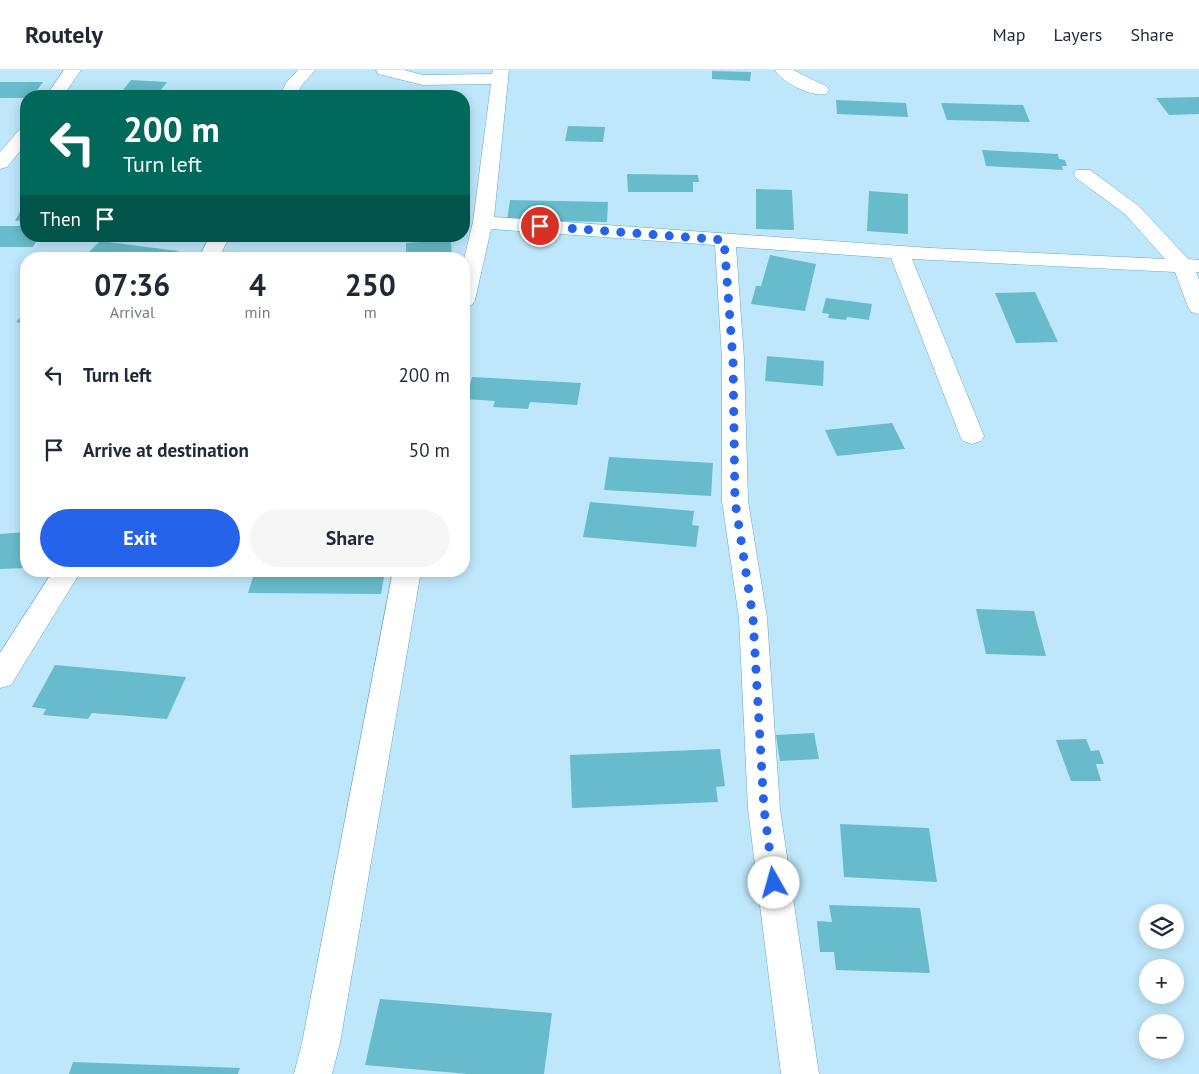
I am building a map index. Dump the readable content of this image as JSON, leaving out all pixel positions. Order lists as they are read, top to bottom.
{
  "page": {
    "header": "Routely",
    "nav": ["Map", "Layers", "Share"],
    "turn": ["200 m", "Turn left"],
    "then": "Then",
    "eta": [
      "07:36",
      "Arrival",
      "4",
      "min",
      "250",
      "m"
    ],
    "list": [
      {
        "name": "Turn left",
        "value": "200 m"
      },
      {
        "name": "Arrive at destination",
        "value": "50 m"
      }
    ],
    "buttons": ["Exit", "Share"],
    "map_buttons": ["+", "−"]
  }
}
